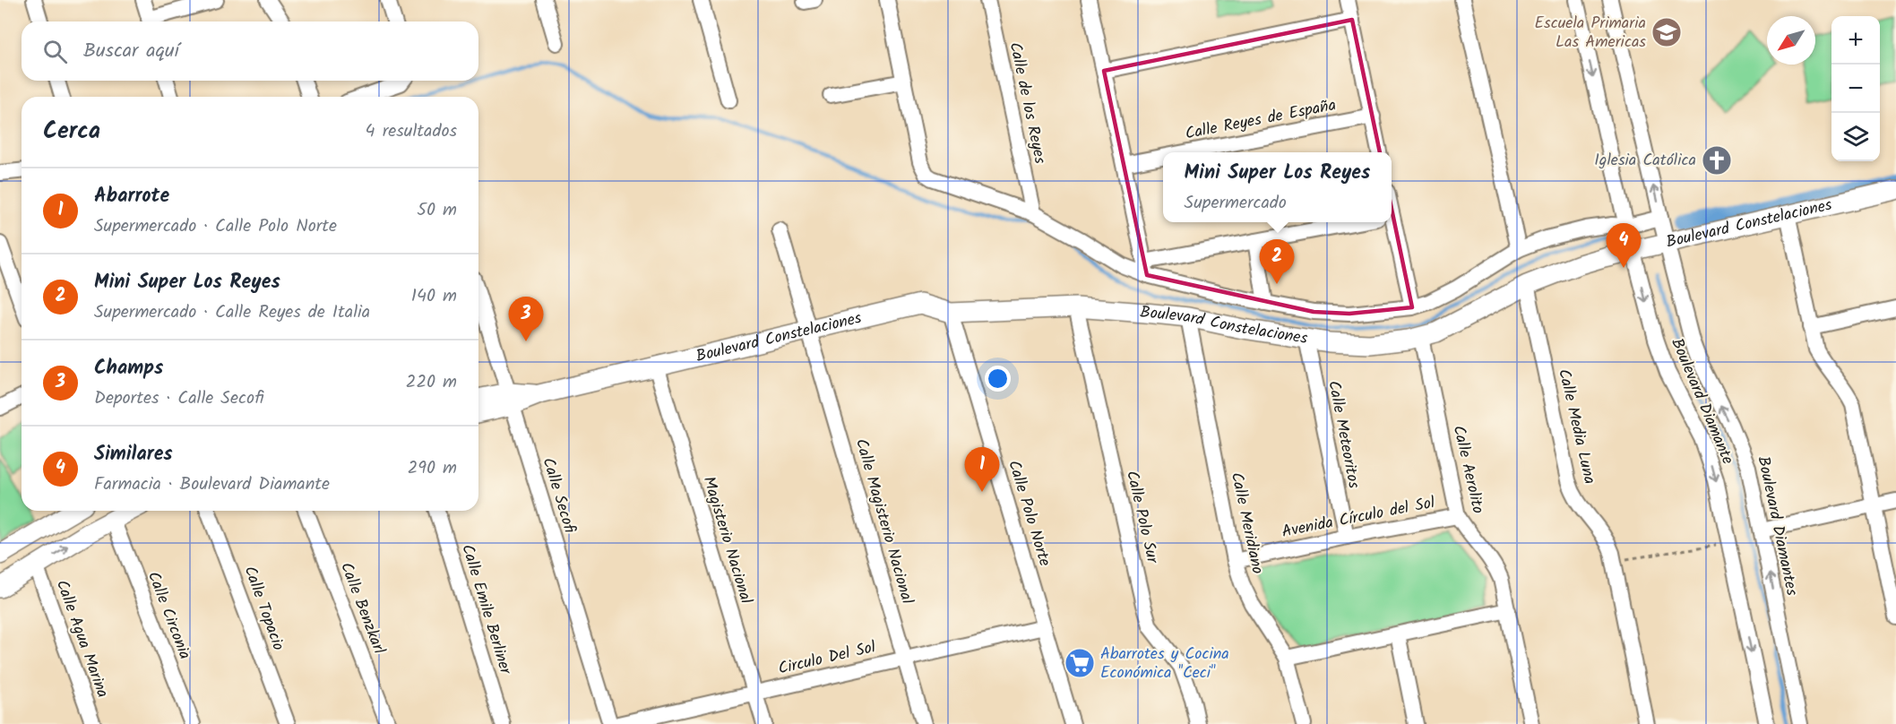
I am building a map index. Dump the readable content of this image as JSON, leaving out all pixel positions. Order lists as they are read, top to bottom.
{
  "streets": {
    "street": [
      "Calle de los Reyes",
      "Calle Reyes de España",
      "Boulevard Constelaciones",
      "Boulevard Diamante",
      "Calle Media Luna",
      "Calle Meteoritos",
      "Calle Aerolito",
      "Calle Secofi",
      "Calle Polo Norte",
      "Calle Polo Sur",
      "Avenida Círculo del Sol",
      "Calle Magisterio Nacional",
      "Calle Meridiano",
      "Boulevard Diamantes",
      "Magisterio Nacional",
      "Calle Topacio",
      "Calle Benzkarl",
      "Calle Emile Berliner",
      "Calle Circonia",
      "Calle Agua Marina",
      "Circulo Del Sol"
    ]
  },
  "crossings": [
    ["Calle de los Reyes", "Boulevard Constelaciones"],
    ["Boulevard Constelaciones", "Boulevard Diamante"],
    ["Boulevard Constelaciones", "Calle Media Luna"],
    ["Boulevard Constelaciones", "Calle Meteoritos"],
    ["Boulevard Constelaciones", "Calle Aerolito"],
    ["Boulevard Constelaciones", "Calle Secofi"],
    ["Boulevard Constelaciones", "Calle Polo Norte"],
    ["Boulevard Constelaciones", "Calle Polo Sur"],
    ["Boulevard Constelaciones", "Calle Magisterio Nacional"],
    ["Boulevard Constelaciones", "Calle Meridiano"],
    ["Boulevard Constelaciones", "Boulevard Diamantes"],
    ["Boulevard Constelaciones", "Magisterio Nacional"],
    ["Calle Meteoritos", "Avenida Círculo del Sol"],
    ["Calle Aerolito", "Avenida Círculo del Sol"],
    ["Calle Polo Norte", "Circulo Del Sol"],
    ["Avenida Círculo del Sol", "Calle Meridiano"],
    ["Calle Magisterio Nacional", "Circulo Del Sol"],
    ["Magisterio Nacional", "Circulo Del Sol"]
  ],
  "places": {
    "school or university": ["Escuela Primaria Las Americas"],
    "church": ["Iglesia Católica"],
    "supermarket": ["Abarrotes y Cocina Económica ''Ceci''"]
  },
  "north": "bottom left",
  "page": {
    "map_buttons": ["+", "−"],
    "search": "Buscar aquí",
    "heading": ["Cerca", "4 resultados"],
    "popup": ["Mini Super Los Reyes", "Supermercado"],
    "list": [
      {
        "mark": "1",
        "name": "Abarrote",
        "note": "Supermercado · Calle Polo Norte",
        "value": "50 m"
      },
      {
        "mark": "2",
        "name": "Mini Super Los Reyes",
        "note": "Supermercado · Calle Reyes de Italia",
        "value": "140 m"
      },
      {
        "mark": "3",
        "name": "Champs",
        "note": "Deportes · Calle Secofi",
        "value": "220 m"
      },
      {
        "mark": "4",
        "name": "Similares",
        "note": "Farmacia · Boulevard Diamante",
        "value": "290 m"
      }
    ],
    "pins": [
      "4",
      "2",
      "3",
      "1"
    ]
  }
}
